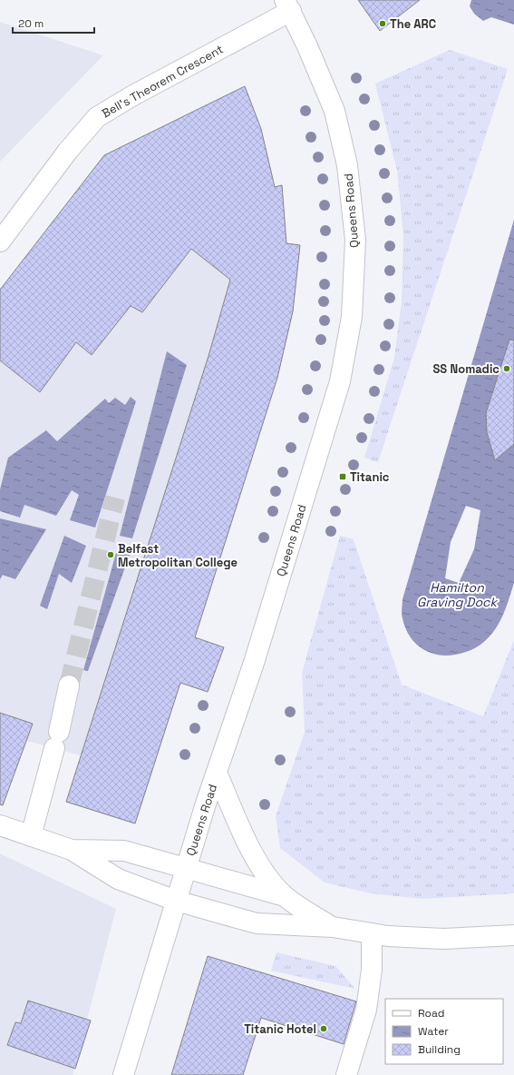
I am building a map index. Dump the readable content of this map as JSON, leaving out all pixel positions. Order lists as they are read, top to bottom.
{
  "streets": {
    "street": ["Bell's Theorem Crescent", "Queens Road"]
  },
  "crossings": [
    ["Bell's Theorem Crescent", "Queens Road"]
  ],
  "water": ["Hamilton Graving Dock"],
  "places": {
    "other": [
      "The ARC",
      "SS Nomadic",
      "Belfast Metropolitan College",
      "Titanic Hotel"
    ],
    "transit": ["Titanic"]
  },
  "legend": ["Road", "Water", "Building"],
  "scale_bar": "20 m"
}
